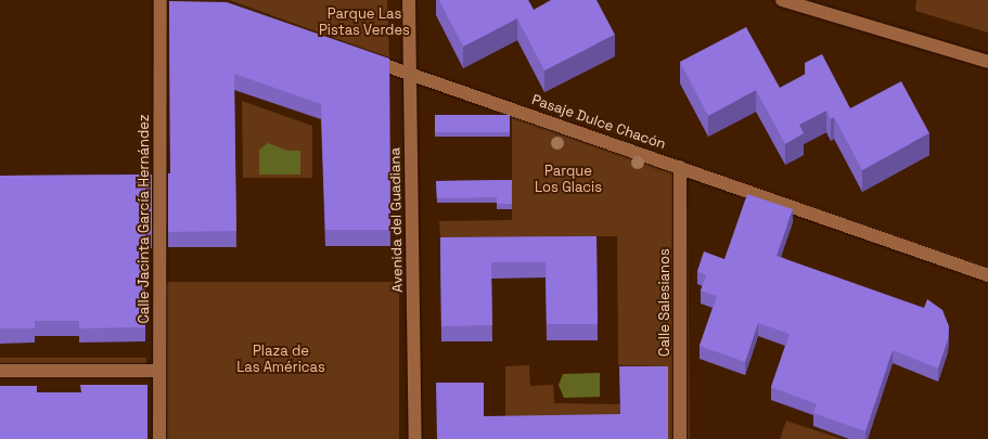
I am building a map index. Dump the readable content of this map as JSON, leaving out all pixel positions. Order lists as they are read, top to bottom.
{
  "streets": {
    "street": [
      "Pasaje Dulce Chacón",
      "Calle Jacinta García Hernández",
      "Avenida del Guadiana",
      "Calle Salesianos"
    ]
  },
  "crossings": [
    ["Pasaje Dulce Chacón", "Avenida del Guadiana"],
    ["Pasaje Dulce Chacón", "Calle Salesianos"]
  ],
  "parks": ["Parque Las Pistas Verdes", "Parque Los Glacis", "Plaza de Las Américas"]
}
